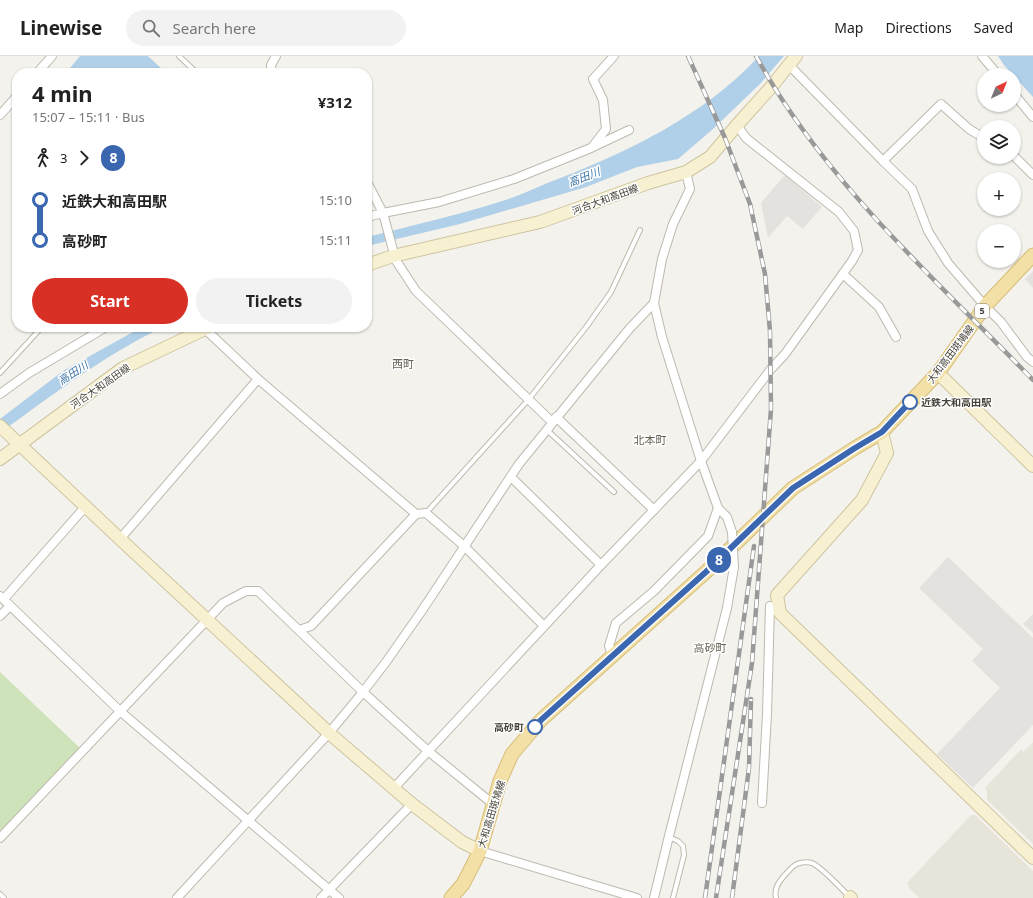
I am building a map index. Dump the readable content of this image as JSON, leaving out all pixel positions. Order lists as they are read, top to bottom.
{
  "streets": {
    "main road": ["5", "大和高田斑鳩線"],
    "street": ["河合大和高田線"]
  },
  "districts": ["西町", "北本町", "高砂町"],
  "water": ["高田川"],
  "places": ["近鉄大和高田駅", "高砂町"],
  "lines": ["bus line 8"],
  "north": "top right",
  "page": {
    "header": "Linewise",
    "search": "Search here",
    "nav": ["Map", "Directions", "Saved"],
    "on_map": "8",
    "map_buttons": ["+", "−"],
    "heading": ["4 min", "15:07 – 15:11 · Bus", "¥312"],
    "legs": ["3", "8"],
    "list": [
      {
        "name": "近鉄大和高田駅",
        "value": "15:10"
      },
      {
        "name": "高砂町",
        "value": "15:11"
      }
    ],
    "buttons": ["Start", "Tickets"]
  }
}
